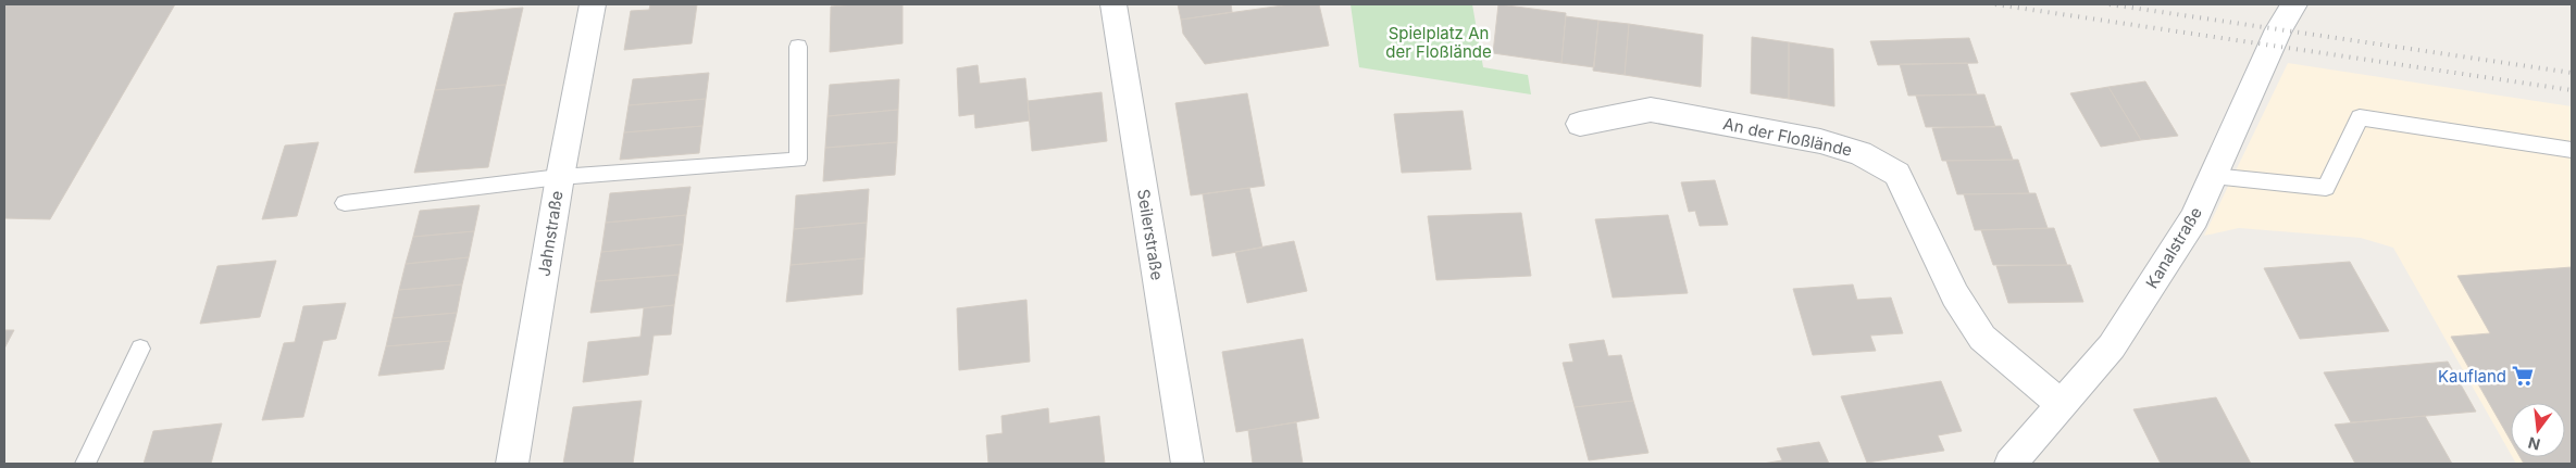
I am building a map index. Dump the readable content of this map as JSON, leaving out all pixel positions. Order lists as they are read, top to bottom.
{
  "streets": {
    "street": [
      "An der Floßlände",
      "Jahnstraße",
      "Seilerstraße",
      "Kanalstraße"
    ]
  },
  "crossings": [
    ["An der Floßlände", "Kanalstraße"]
  ],
  "parks": ["Spielplatz An der Floßlände"],
  "places": {
    "supermarket": ["Kaufland"]
  },
  "north": "bottom"
}
